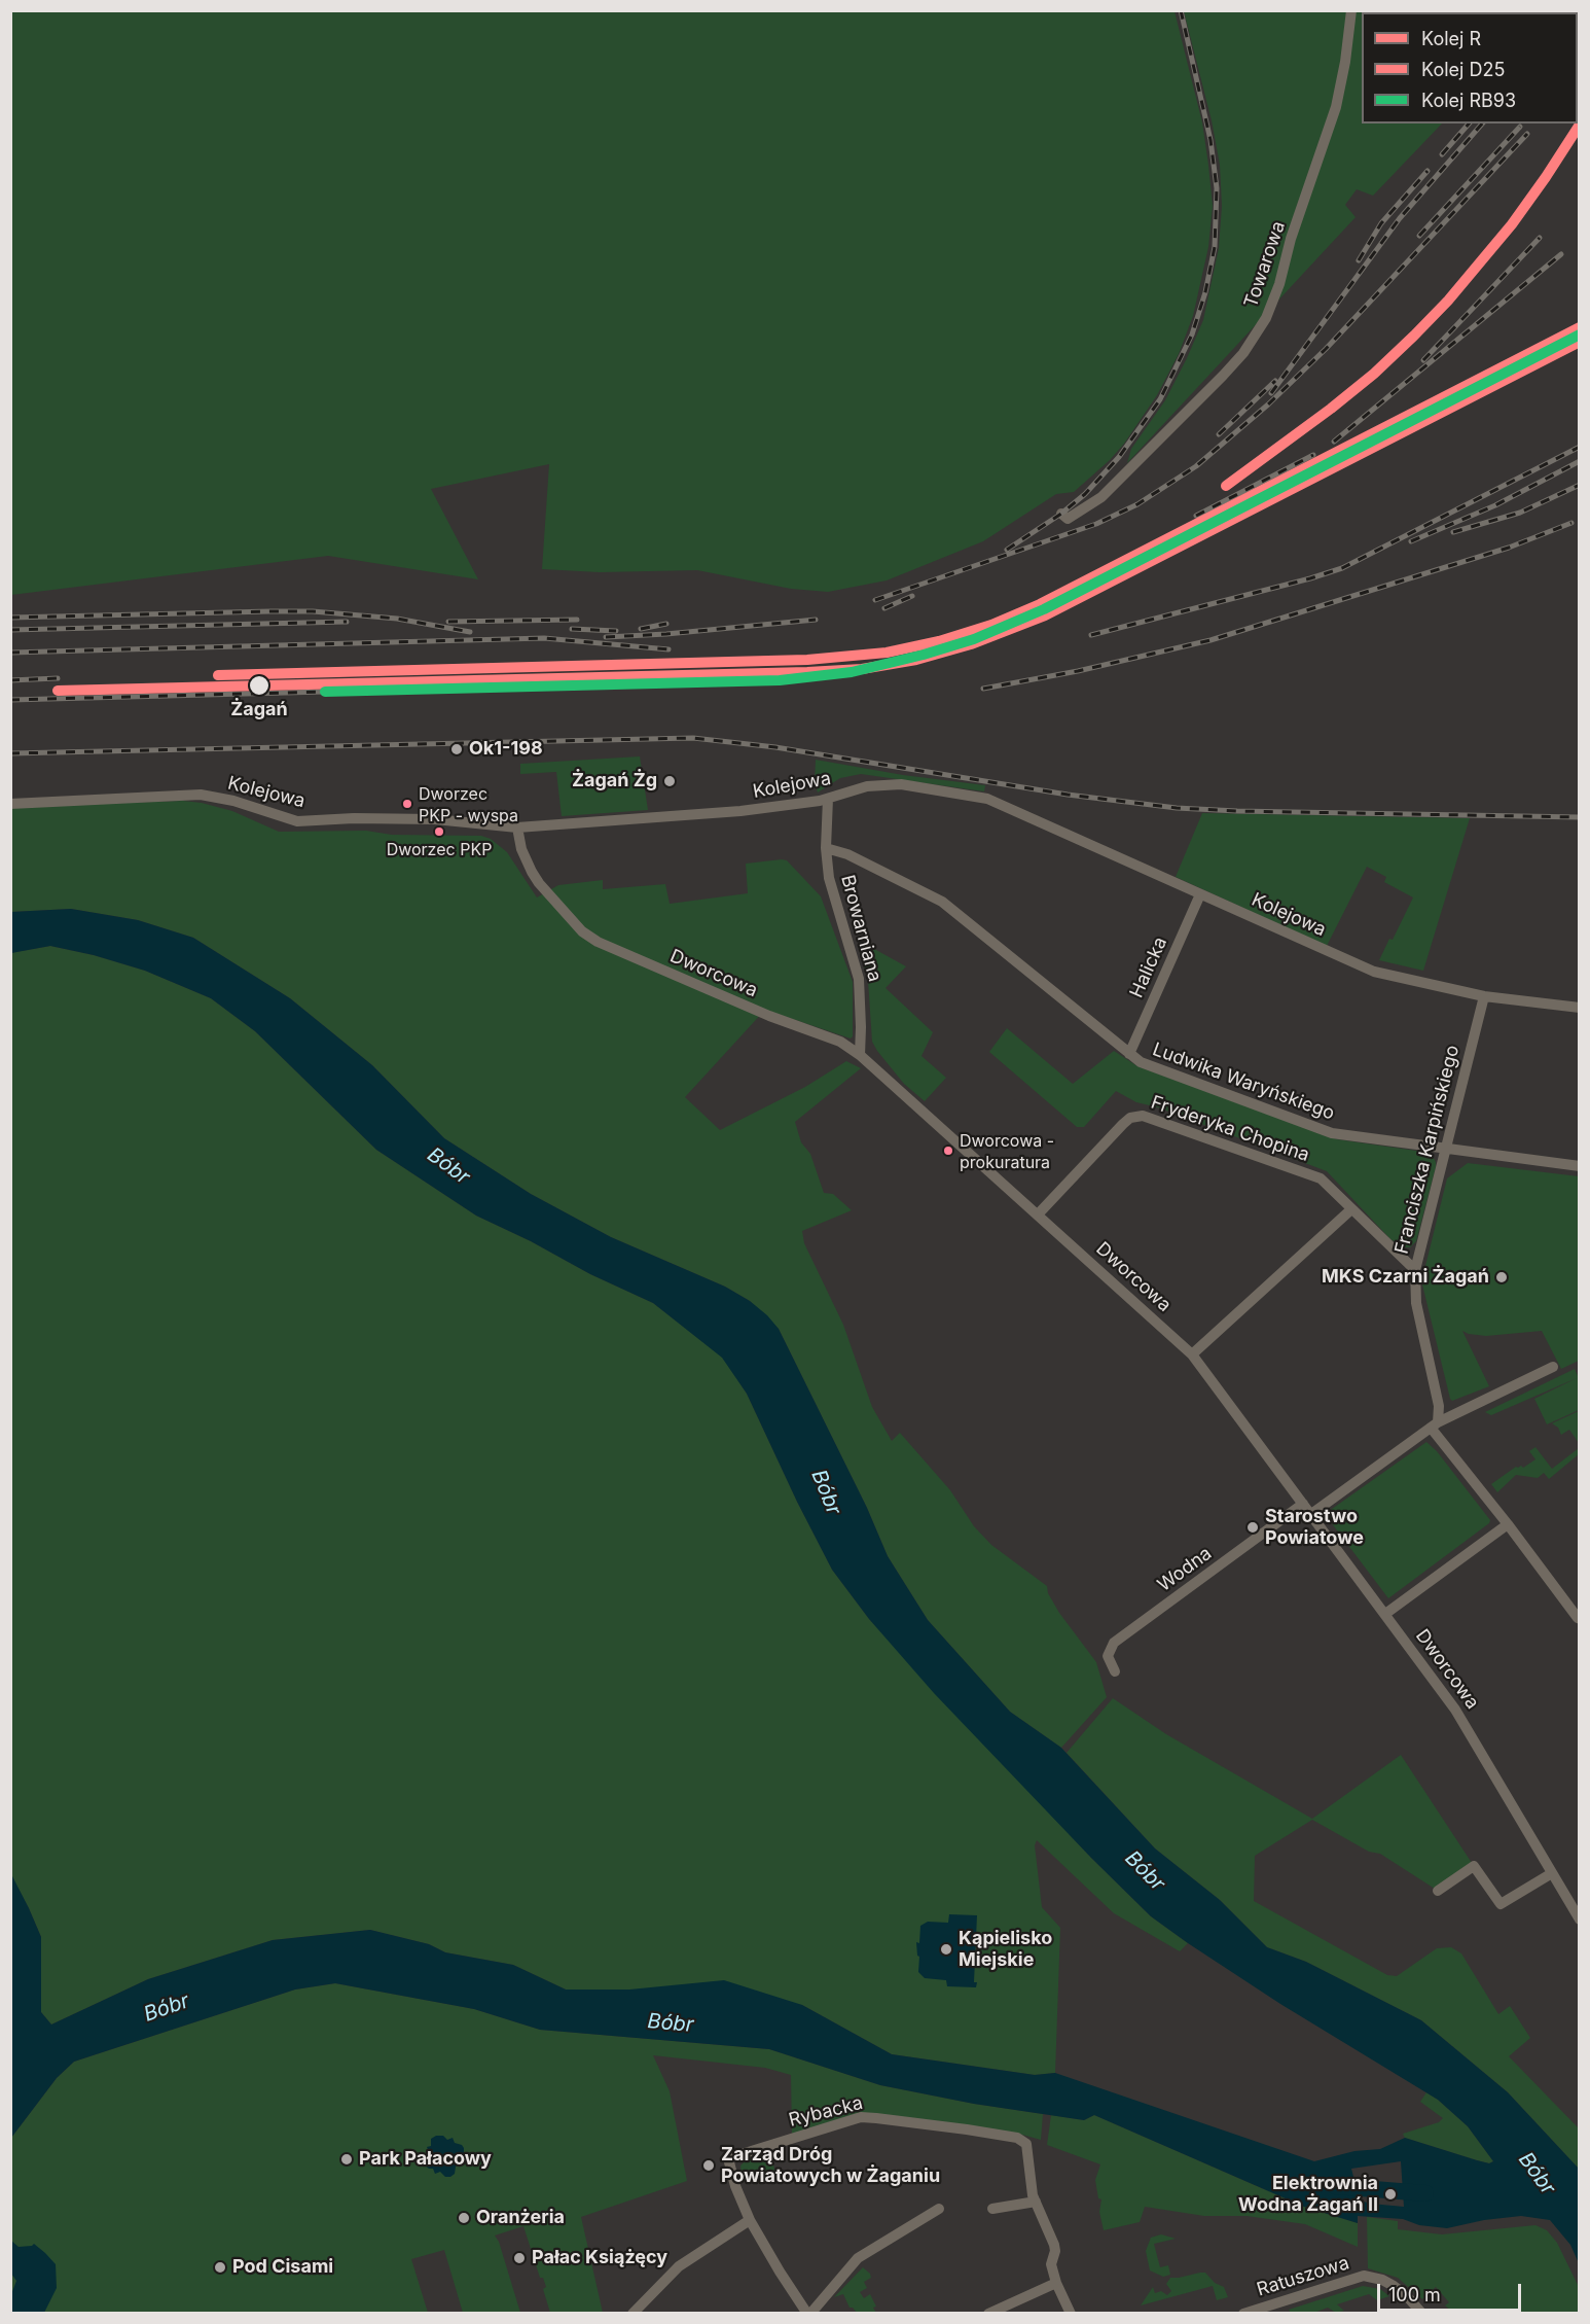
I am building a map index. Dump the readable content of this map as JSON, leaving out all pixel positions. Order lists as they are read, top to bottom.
{
  "streets": {
    "street": [
      "Towarowa",
      "Kolejowa",
      "Browarniana",
      "Halicka",
      "Dworcowa",
      "Ludwika Waryńskiego",
      "Fryderyka Chopina",
      "Franciszka Karpińskiego",
      "Wodna",
      "Rybacka",
      "Ratuszowa"
    ]
  },
  "crossings": [
    ["Kolejowa", "Halicka"],
    ["Kolejowa", "Dworcowa"],
    ["Kolejowa", "Franciszka Karpińskiego"],
    ["Browarniana", "Dworcowa"],
    ["Browarniana", "Ludwika Waryńskiego"],
    ["Halicka", "Ludwika Waryńskiego"],
    ["Dworcowa", "Fryderyka Chopina"],
    ["Dworcowa", "Wodna"],
    ["Ludwika Waryńskiego", "Franciszka Karpińskiego"],
    ["Fryderyka Chopina", "Franciszka Karpińskiego"]
  ],
  "water": ["Bóbr"],
  "places": [
    "Żagań",
    "Ok1-198",
    "Żagań Żg",
    "Dworzec PKP - wyspa",
    "Dworzec PKP",
    "Dworcowa - prokuratura",
    "MKS Czarni Żagań",
    "Starostwo Powiatowe",
    "Kąpielisko Miejskie",
    "Park Pałacowy",
    "Zarząd Dróg Powiatowych w Żaganiu",
    "Elektrownia Wodna Żagań II",
    "Oranżeria",
    "Pałac Książęcy",
    "Pod Cisami"
  ],
  "lines": ["rail line R", "rail line RB93", "rail line D25"],
  "legend": ["Kolej R", "Kolej D25", "Kolej RB93"],
  "scale_bar": "100 m"
}
